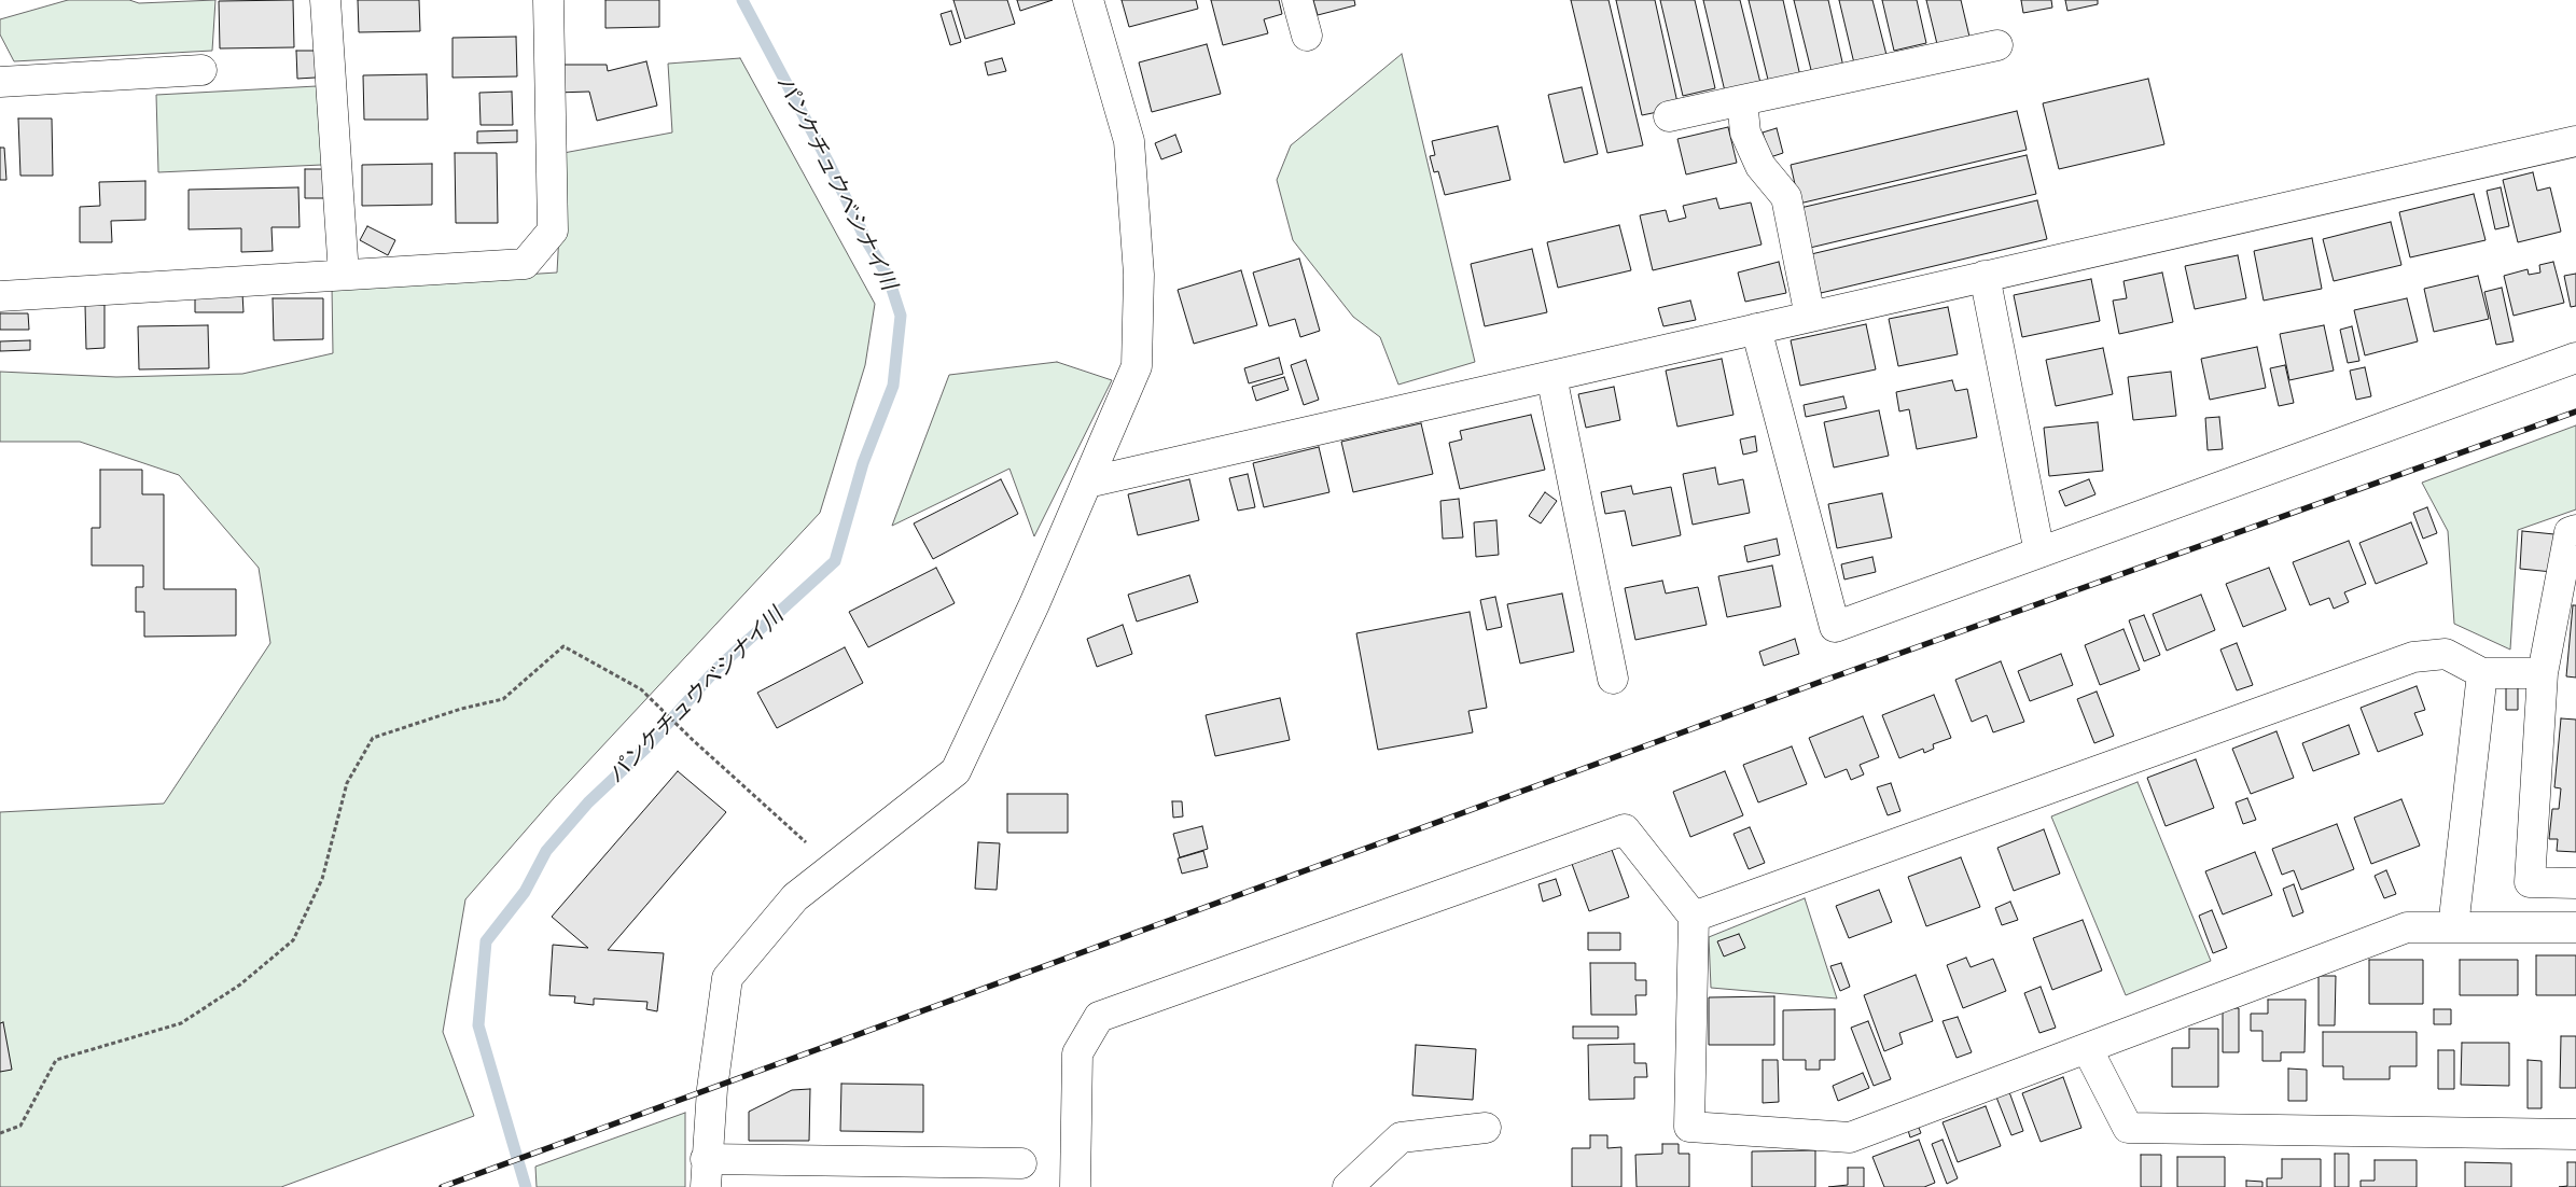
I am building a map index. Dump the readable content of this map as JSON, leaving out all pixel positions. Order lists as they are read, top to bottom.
{
  "water": ["パンケチュウベシナイ川"]
}
